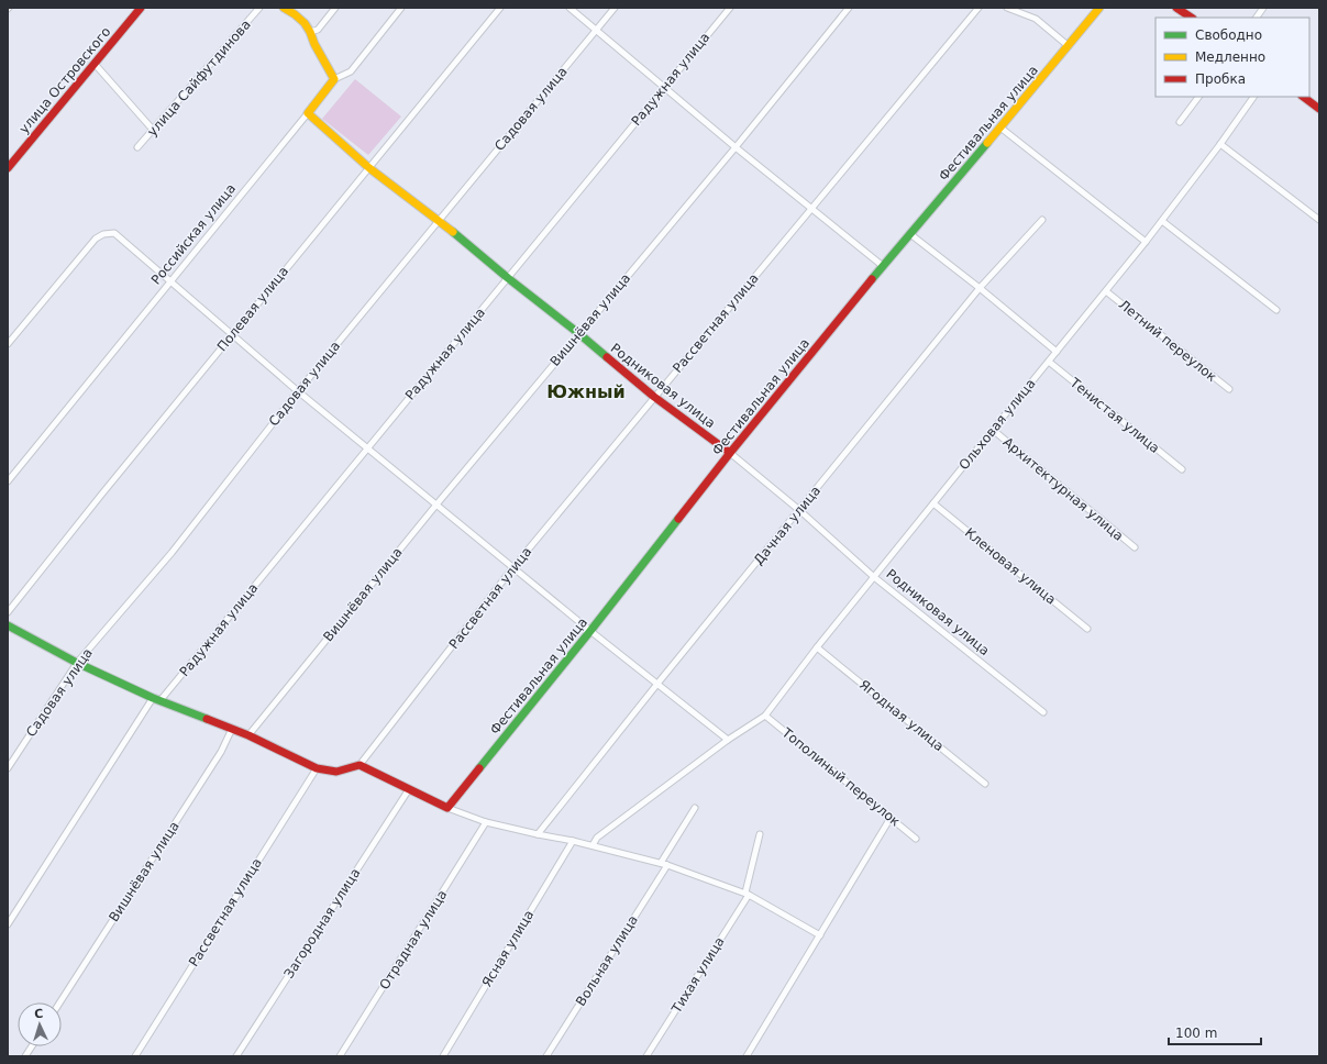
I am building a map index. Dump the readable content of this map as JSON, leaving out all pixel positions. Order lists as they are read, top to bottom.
{
  "streets": {
    "street": [
      "улица Сайфутдинова",
      "Радужная улица",
      "улица Островского",
      "Садовая улица",
      "Фестивальная улица",
      "Российская улица",
      "Полевая улица",
      "Вишнёвая улица",
      "Рассветная улица",
      "Летний переулок",
      "Родниковая улица",
      "Тенистая улица",
      "Ольховая улица",
      "Архитектурная улица",
      "Дачная улица",
      "Кленовая улица",
      "Ягодная улица",
      "Тополиный переулок",
      "Загородная улица",
      "Отрадная улица",
      "Ясная улица",
      "Вольная улица",
      "Тихая улица"
    ]
  },
  "crossings": [
    ["Радужная улица", "Родниковая улица"],
    ["Садовая улица", "Родниковая улица"],
    ["Фестивальная улица", "Родниковая улица"],
    ["Российская улица", "Родниковая улица"],
    ["Полевая улица", "Родниковая улица"],
    ["Вишнёвая улица", "Родниковая улица"],
    ["Рассветная улица", "Родниковая улица"],
    ["Летний переулок", "Ольховая улица"],
    ["Родниковая улица", "Ольховая улица"],
    ["Родниковая улица", "Дачная улица"],
    ["Тенистая улица", "Ольховая улица"],
    ["Ольховая улица", "Архитектурная улица"],
    ["Ольховая улица", "Кленовая улица"],
    ["Ольховая улица", "Ягодная улица"],
    ["Ольховая улица", "Тополиный переулок"]
  ],
  "districts": ["Южный"],
  "legend": ["Свободно", "Медленно", "Пробка"],
  "scale_bar": "100 m",
  "north": "top"
}
